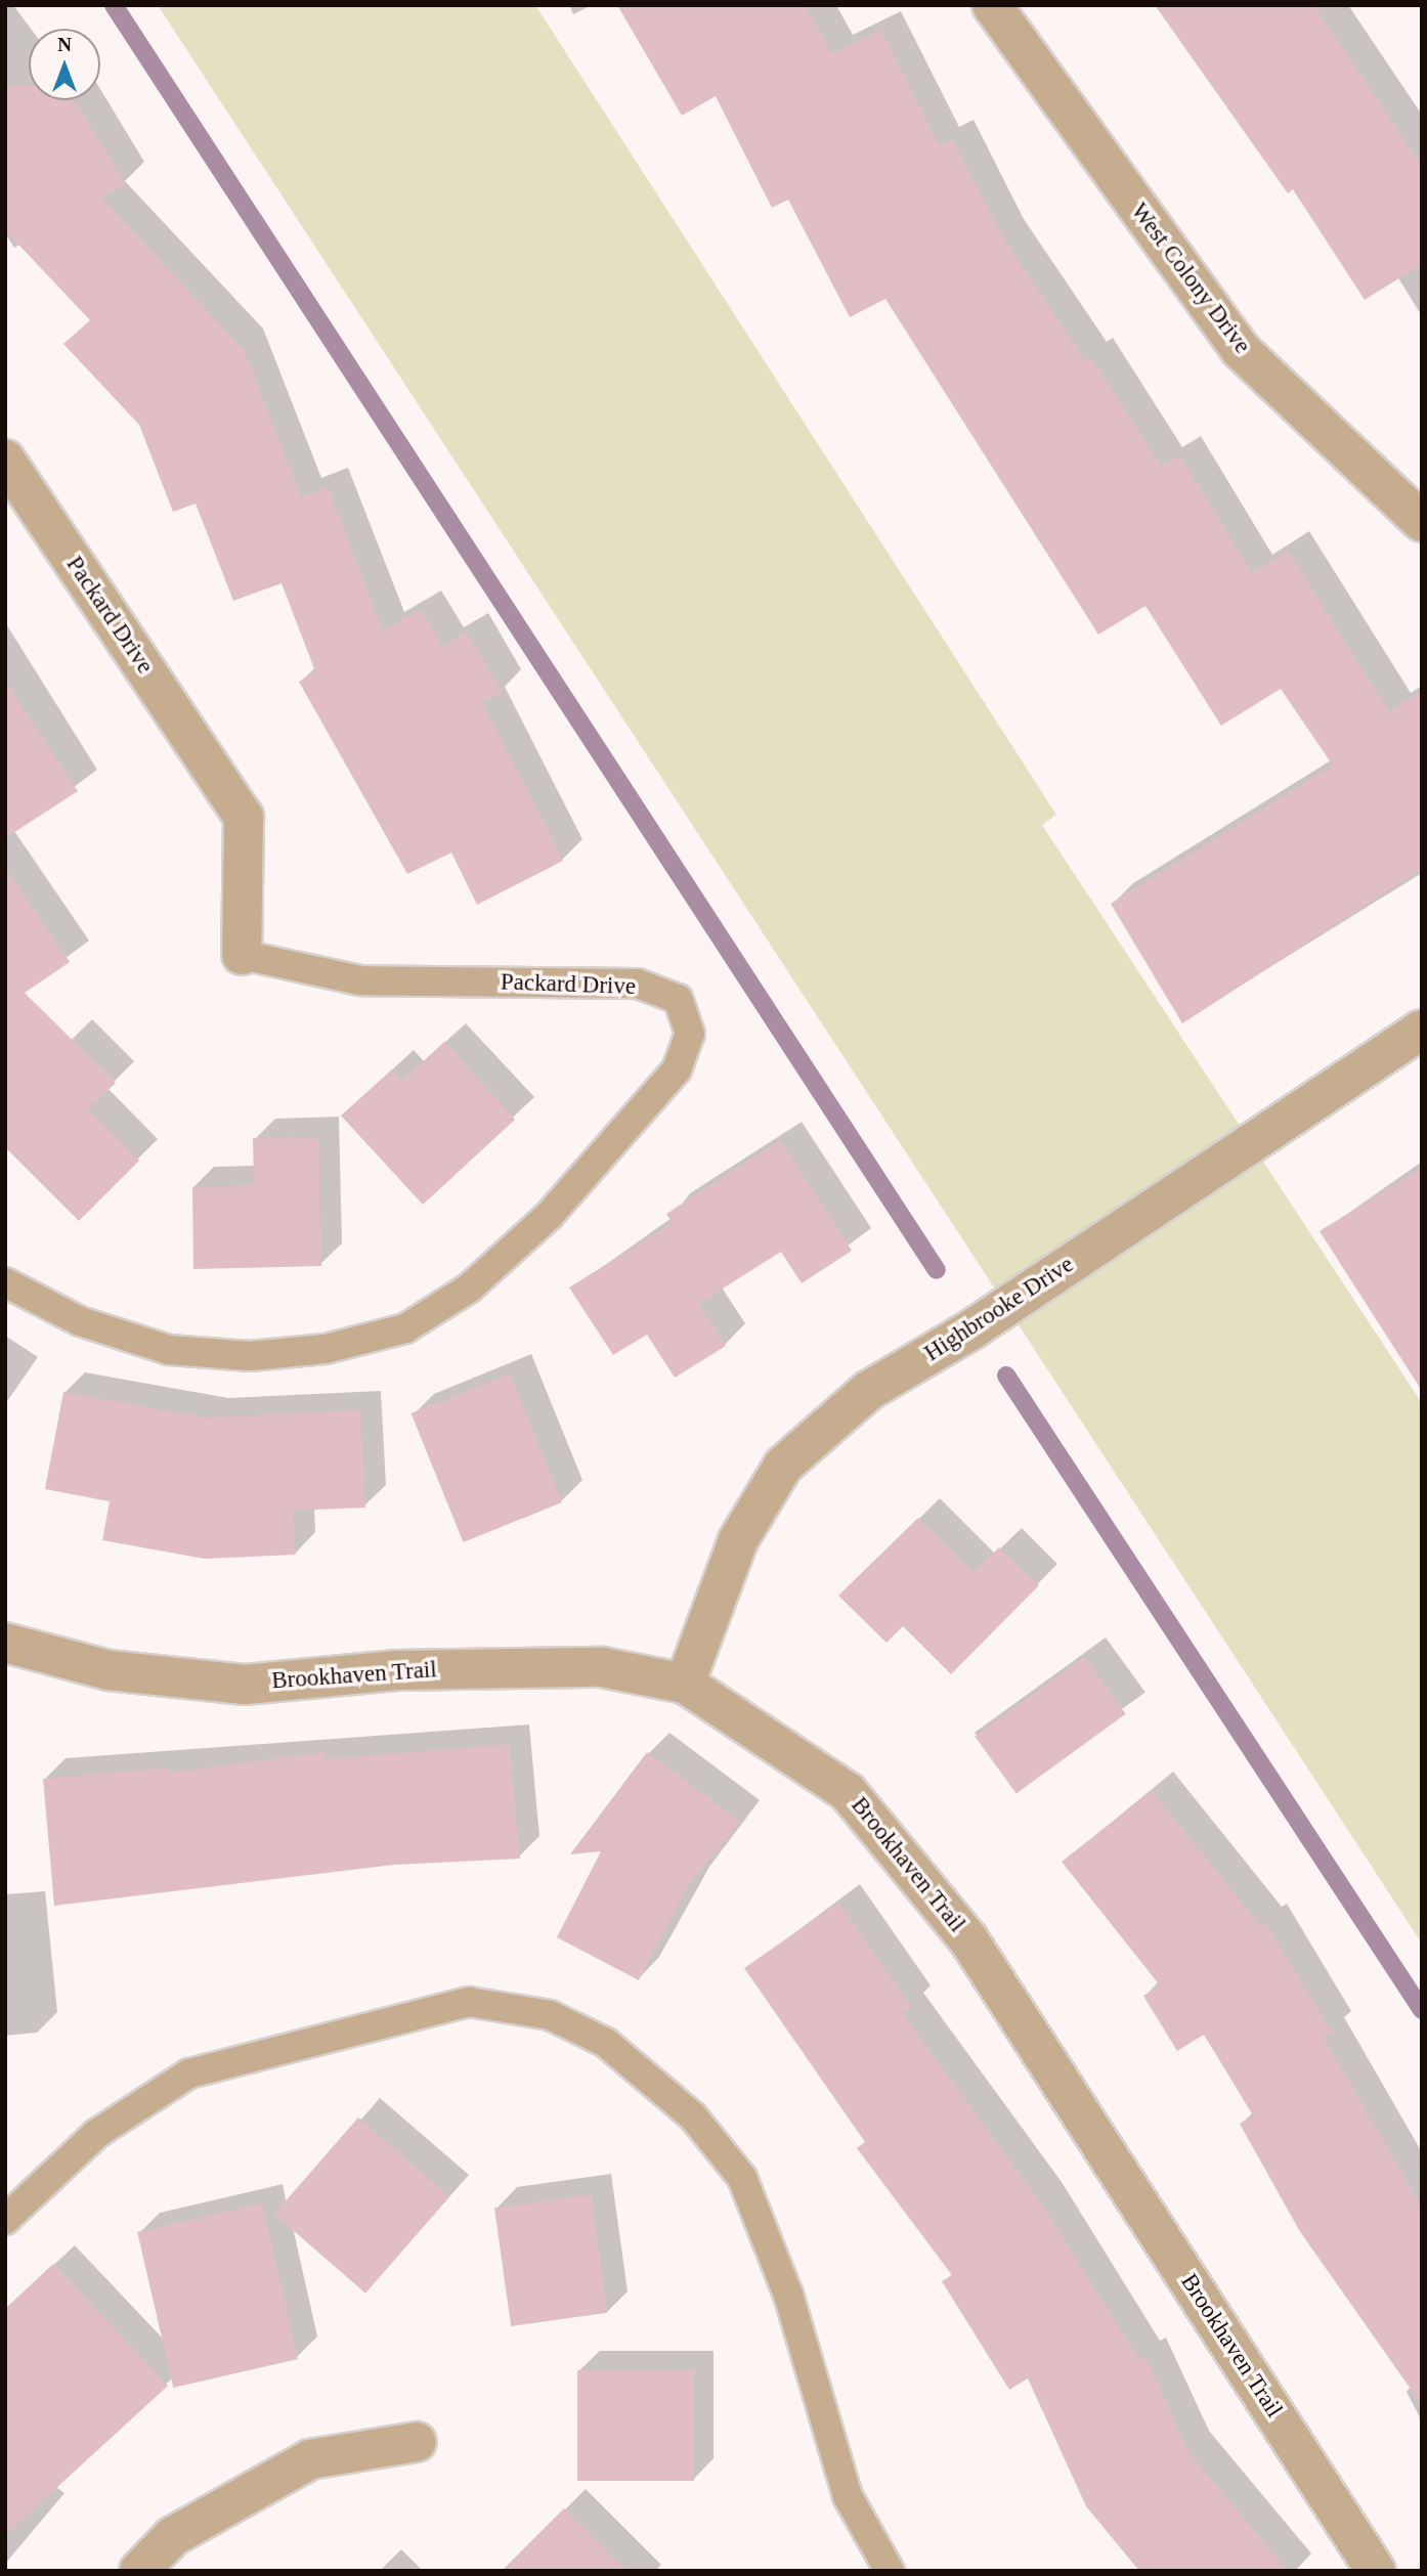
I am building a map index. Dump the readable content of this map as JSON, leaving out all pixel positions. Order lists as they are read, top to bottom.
{
  "streets": {
    "street": [
      "West Colony Drive",
      "Packard Drive",
      "Highbrooke Drive",
      "Brookhaven Trail"
    ]
  },
  "crossings": [
    ["Highbrooke Drive", "Brookhaven Trail"]
  ],
  "north": "top"
}
